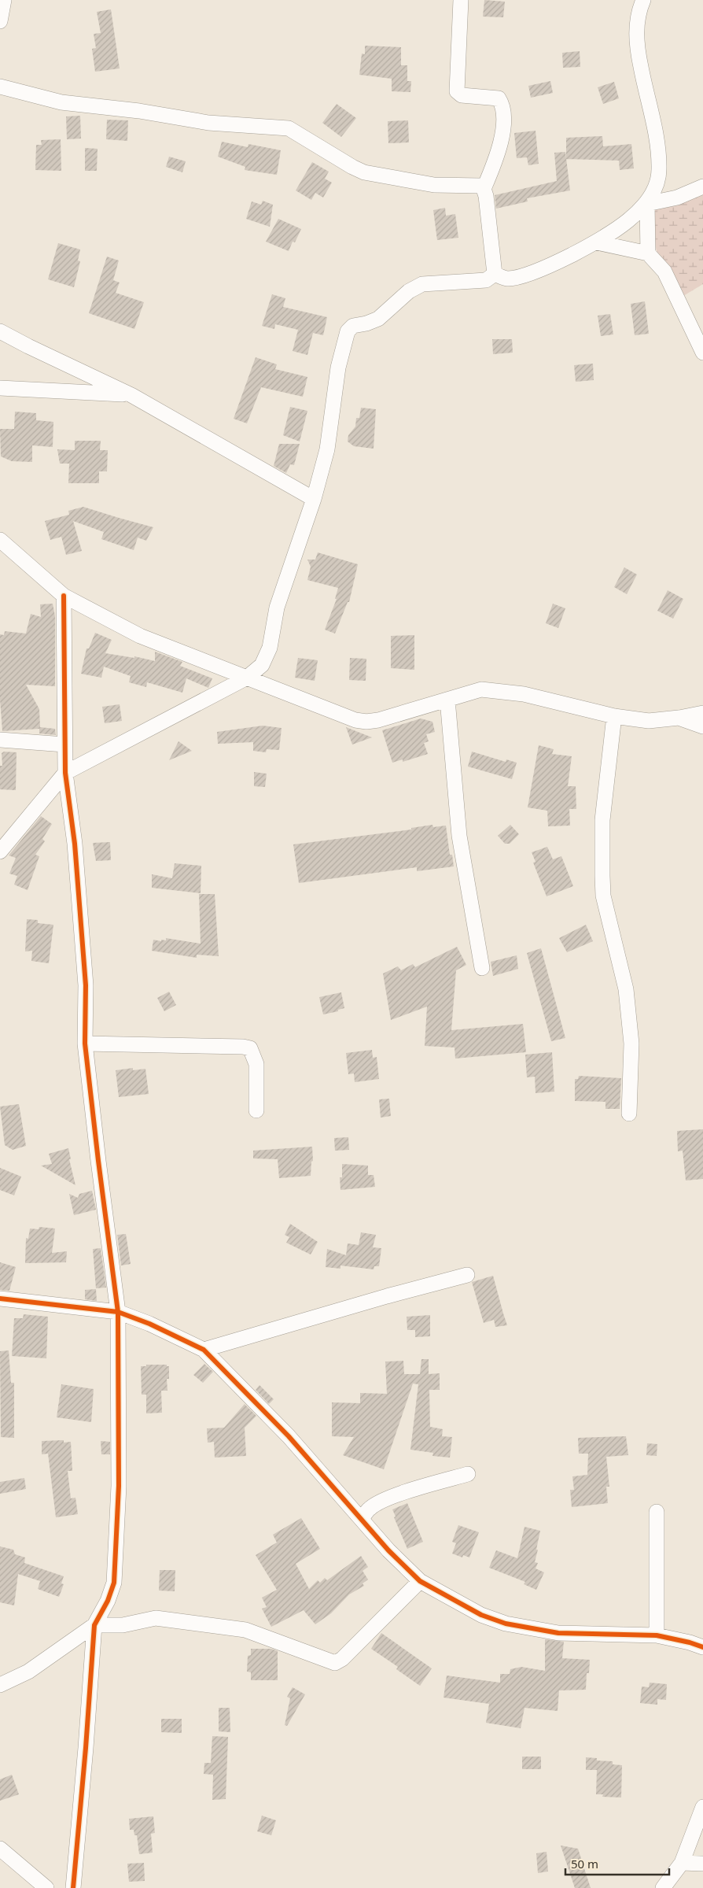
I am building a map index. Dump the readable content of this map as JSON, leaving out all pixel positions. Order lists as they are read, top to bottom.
{
  "scale_bar": "50 m"
}
